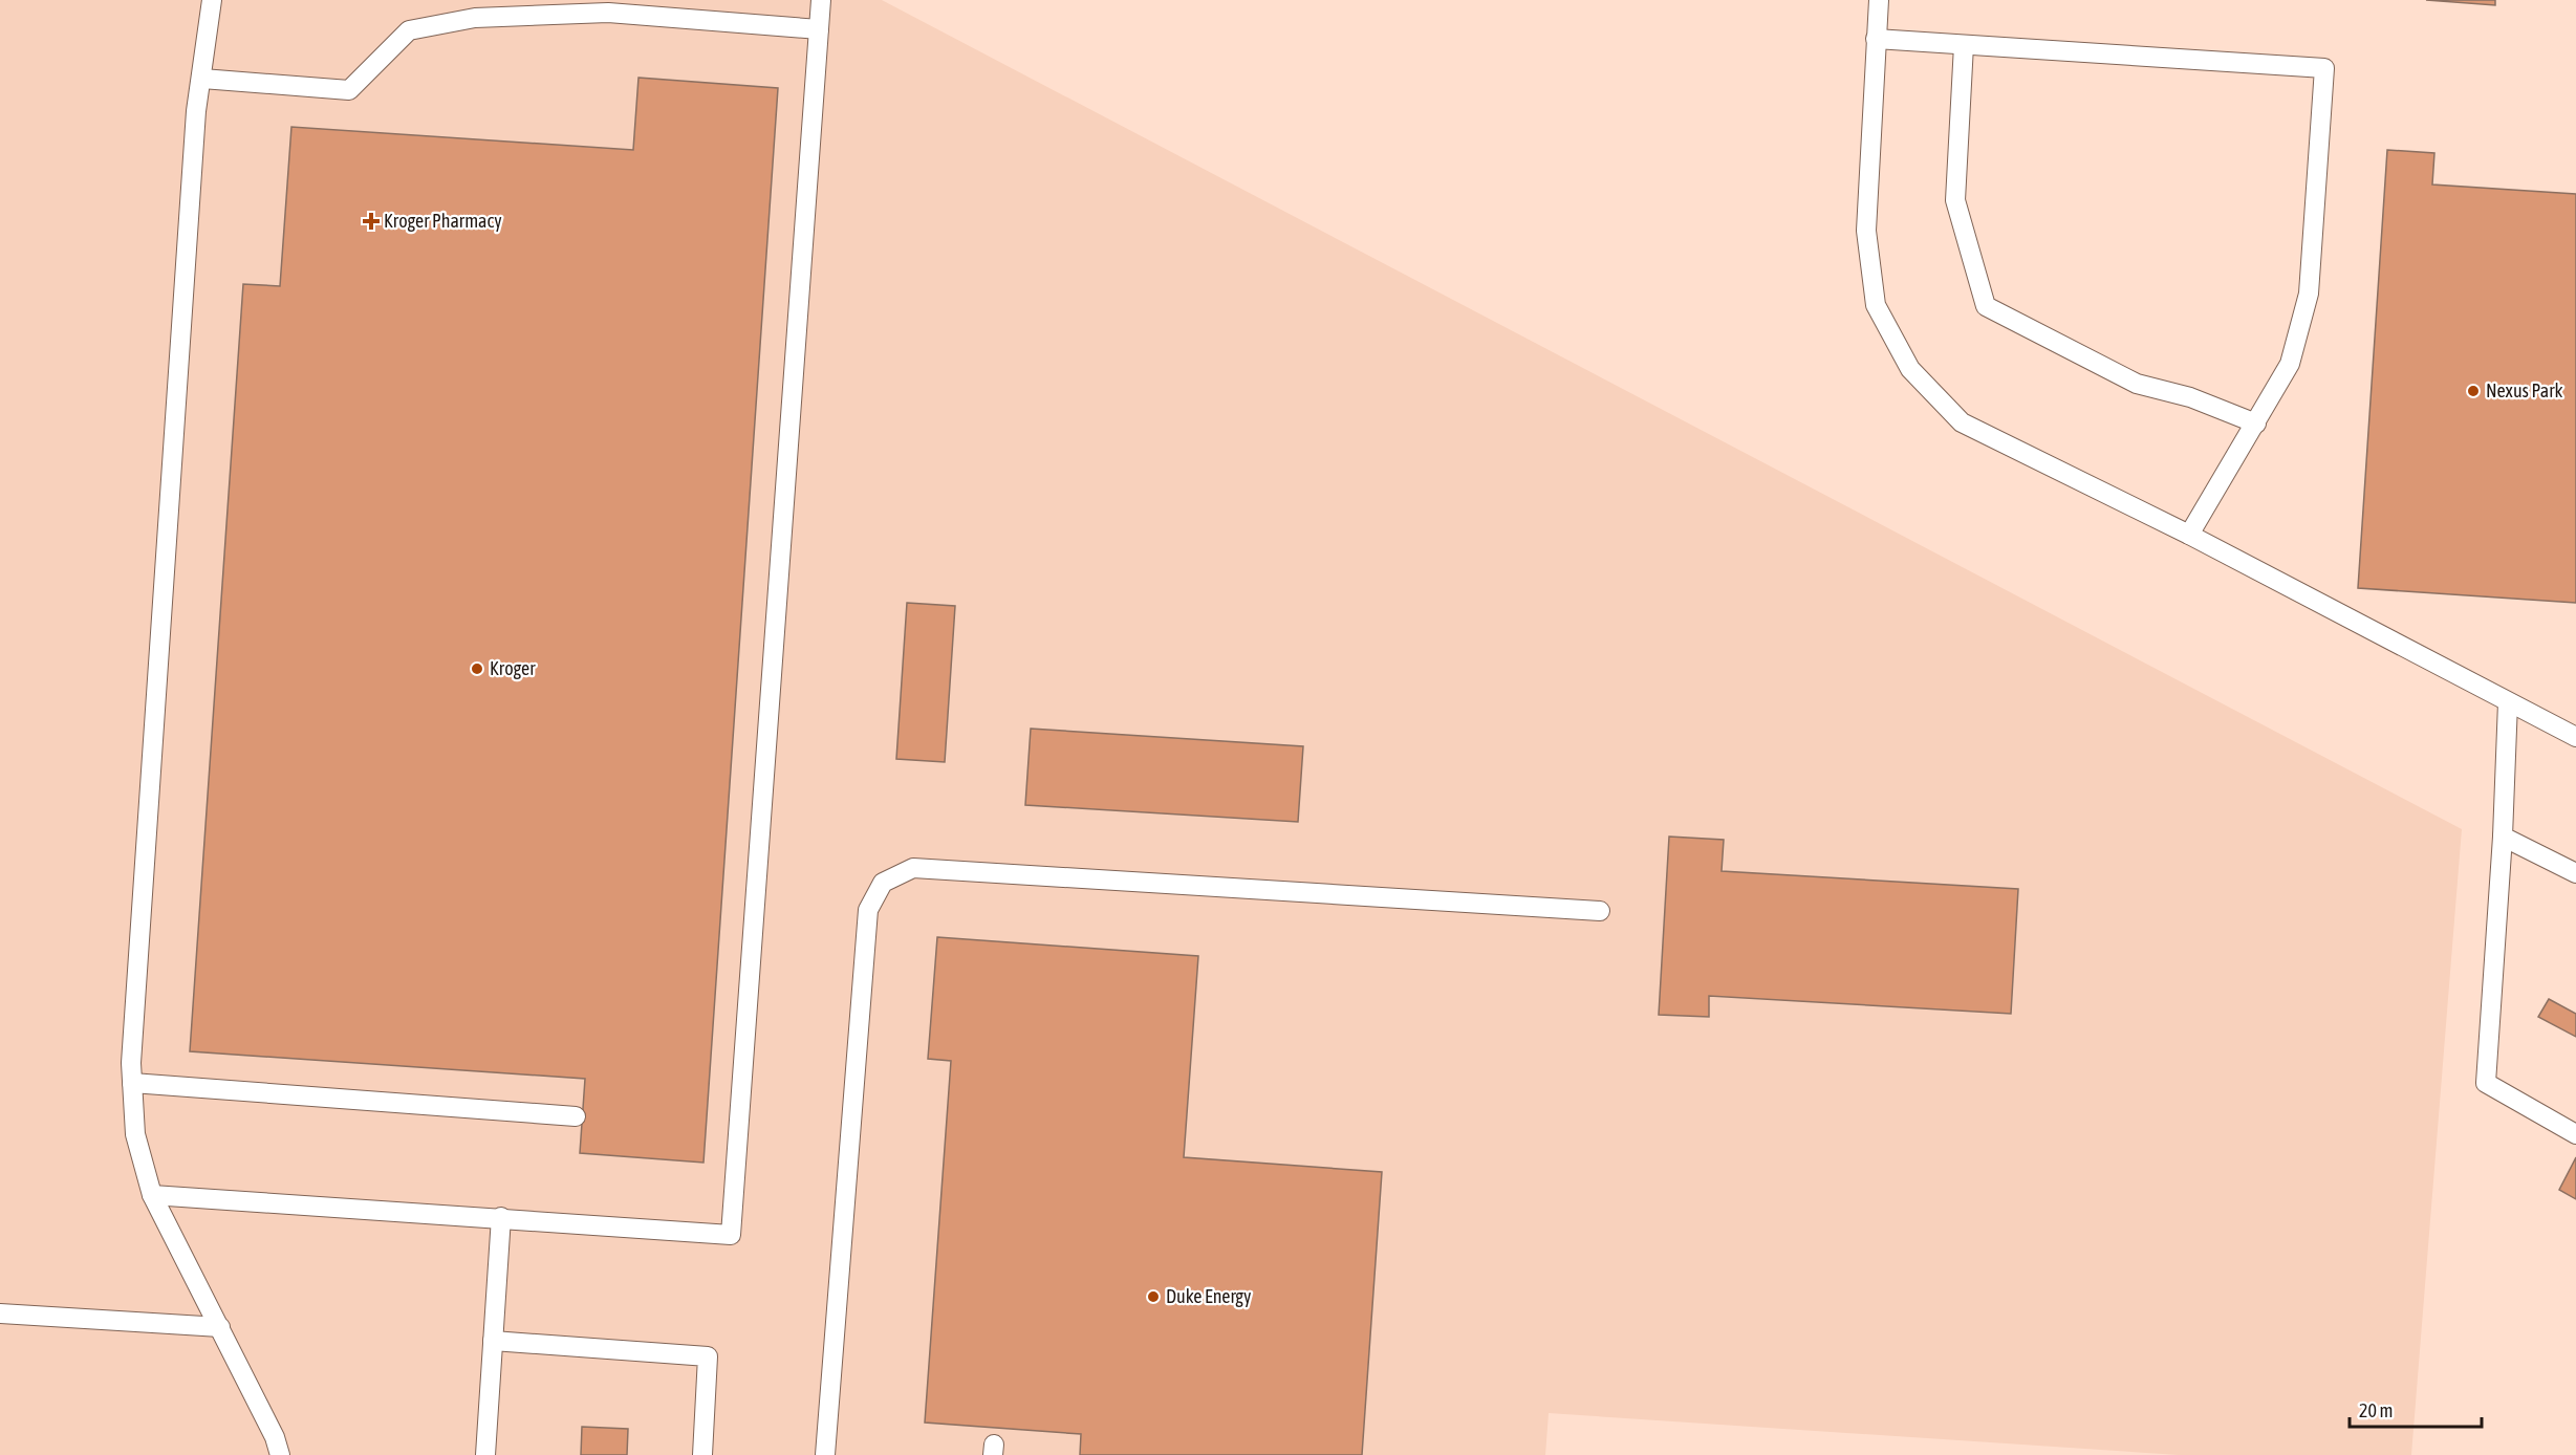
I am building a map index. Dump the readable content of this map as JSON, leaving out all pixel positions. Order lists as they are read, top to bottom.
{
  "places": {
    "health": ["Kroger Pharmacy"],
    "other": ["Nexus Park", "Kroger", "Duke Energy"]
  },
  "scale_bar": "20 m"
}
